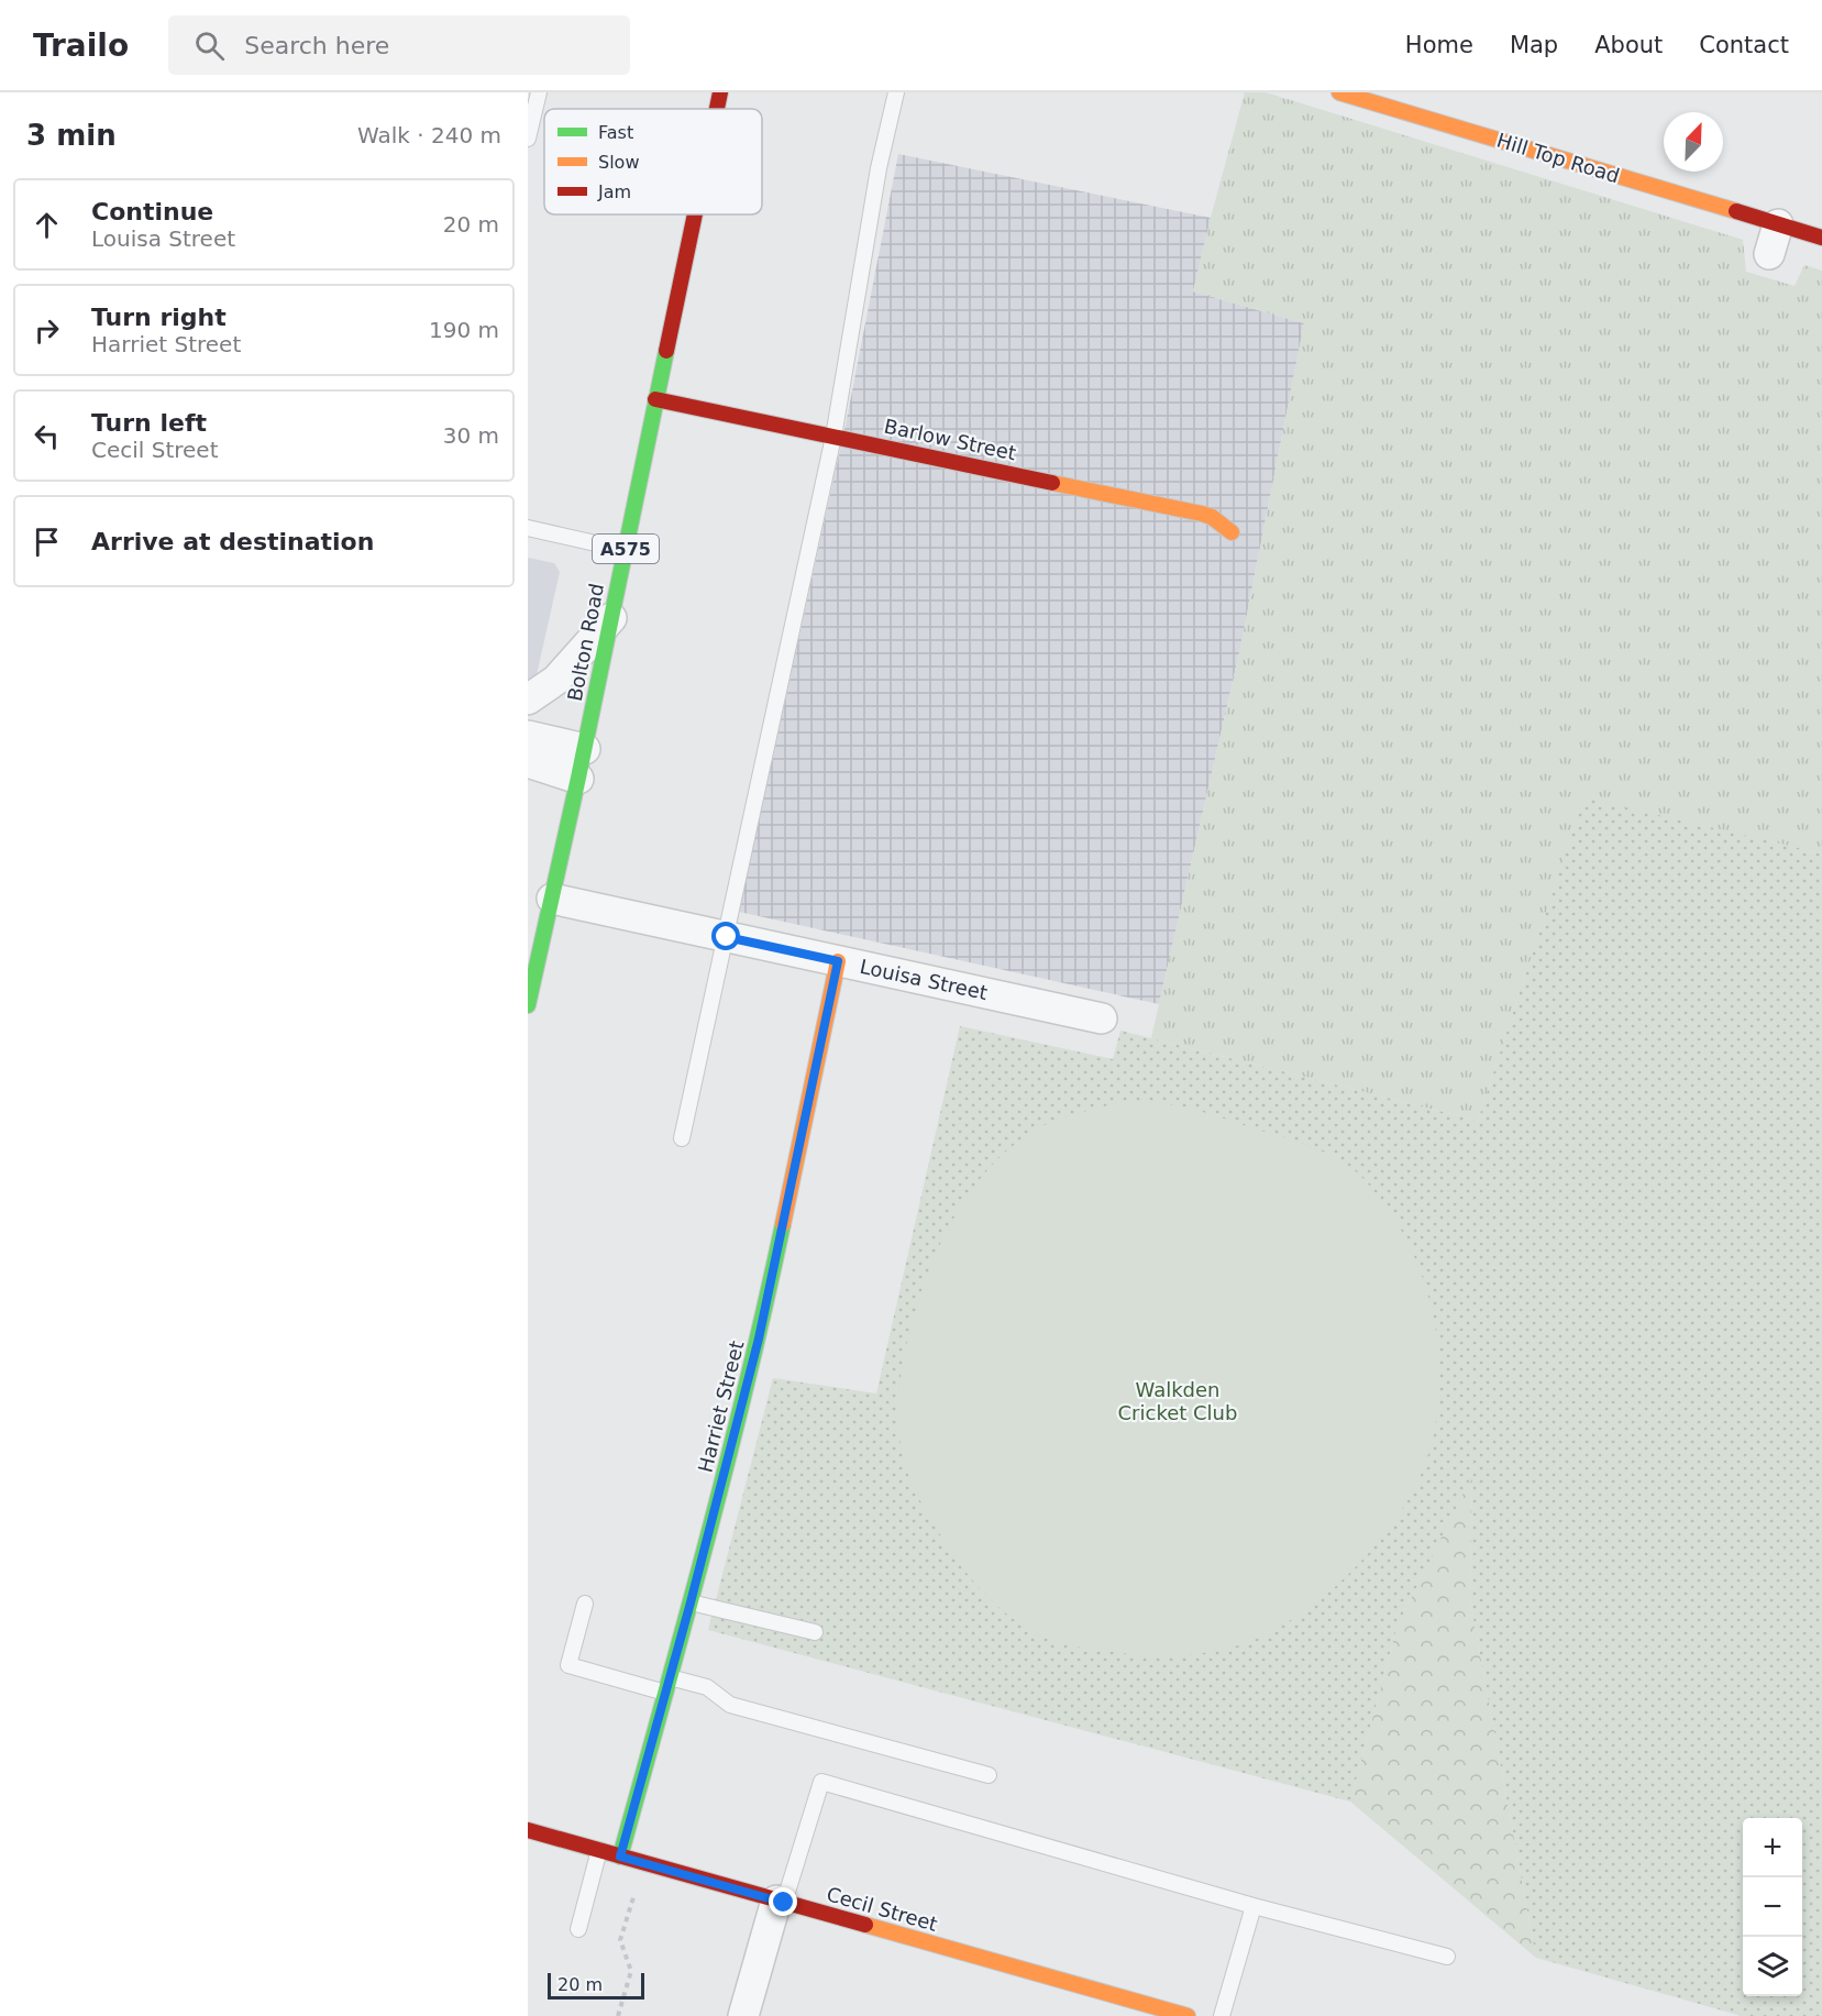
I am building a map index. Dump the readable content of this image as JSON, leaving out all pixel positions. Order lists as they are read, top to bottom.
{
  "streets": {
    "street": [
      "Hill Top Road",
      "Barlow Street",
      "A575",
      "Bolton Road",
      "Louisa Street",
      "Harriet Street",
      "Cecil Street"
    ]
  },
  "crossings": [
    ["Barlow Street", "Bolton Road"],
    ["Bolton Road", "Louisa Street"],
    ["Louisa Street", "Harriet Street"],
    ["Harriet Street", "Cecil Street"]
  ],
  "parks": ["Walkden Cricket Club"],
  "legend": ["Fast", "Slow", "Jam"],
  "scale_bar": "20 m",
  "north": "top right",
  "page": {
    "header": "Trailo",
    "search": "Search here",
    "nav": [
      "Home",
      "Map",
      "About",
      "Contact"
    ],
    "heading": ["3 min", "Walk · 240 m"],
    "list": [
      ["Continue", "Louisa Street", "20 m"],
      ["Turn right", "Harriet Street", "190 m"],
      ["Turn left", "Cecil Street", "30 m"],
      "Arrive at destination"
    ],
    "map_buttons": ["+", "−"],
    "scale": "20 m"
  }
}
